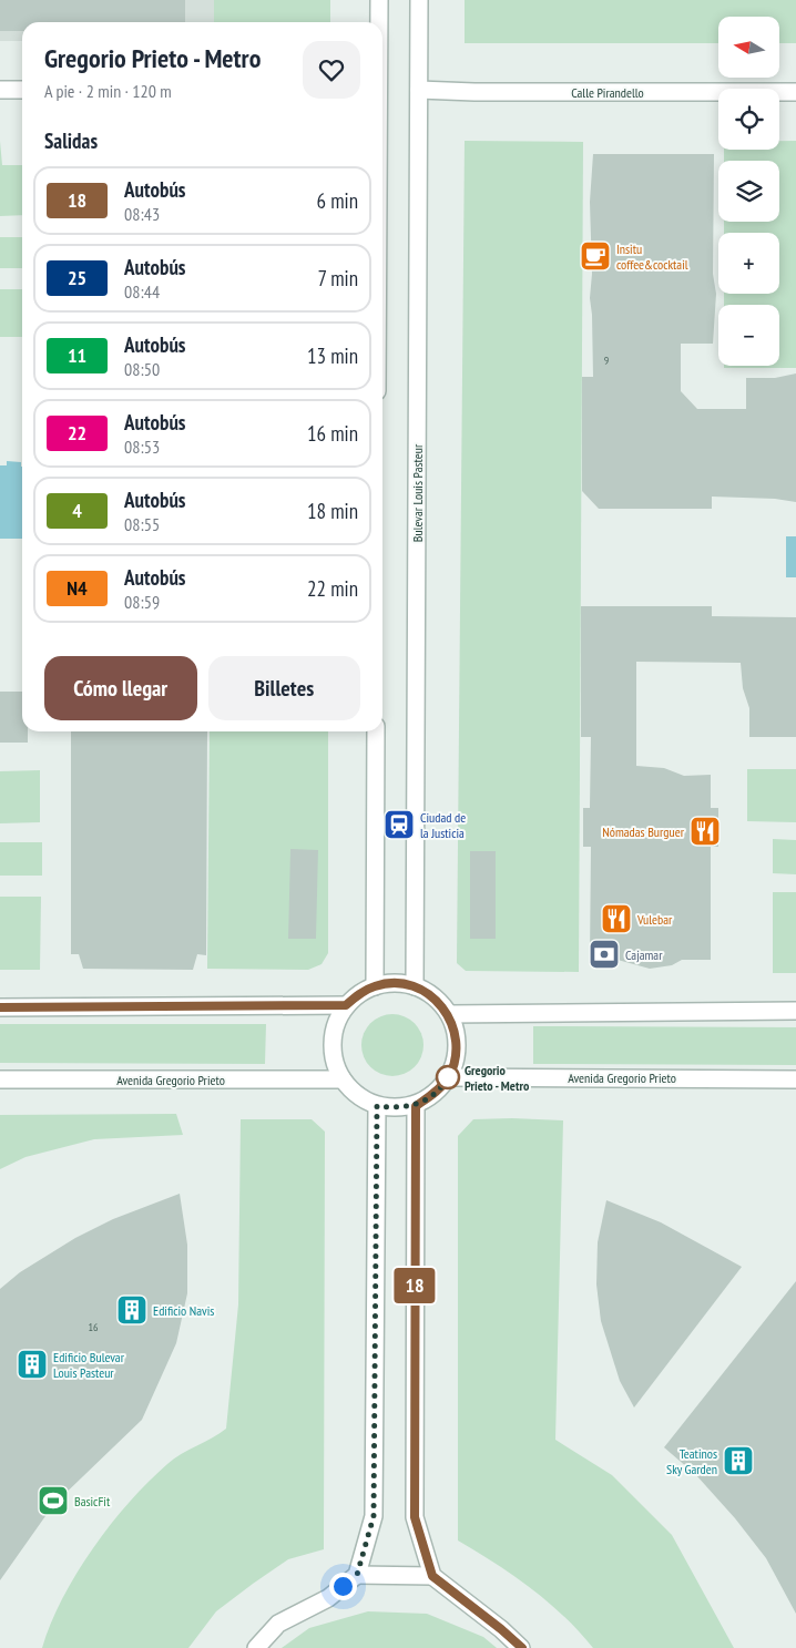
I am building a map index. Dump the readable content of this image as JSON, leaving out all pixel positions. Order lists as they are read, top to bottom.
{
  "streets": {
    "street": ["Calle Pirandello", "Bulevar Louis Pasteur", "Avenida Gregorio Prieto"]
  },
  "crossings": [
    ["Calle Pirandello", "Bulevar Louis Pasteur"],
    ["Bulevar Louis Pasteur", "Avenida Gregorio Prieto"]
  ],
  "places": {
    "cafe": ["Insitu coffee&cocktail"],
    "station": ["Ciudad de la Justicia"],
    "restaurant": ["Nómadas Burguer", "Vulebar"],
    "bank": ["Cajamar"],
    "other": ["Gregorio Prieto - Metro"],
    "building": ["Edificio Navis", "Edificio Bulevar Louis Pasteur", "Teatinos Sky Garden"],
    "sports": ["BasicFit"]
  },
  "lines": ["bus line 18"],
  "house_numbers": ["9", "16"],
  "north": "left",
  "page": {
    "on_map": "18",
    "map_buttons": ["+", "−"],
    "heading": [
      ["Gregorio Prieto - Metro", "A pie · 2 min · 120 m"],
      "Salidas"
    ],
    "list": [
      {
        "mark": "18",
        "name": "Autobús",
        "note": "08:43",
        "value": "6 min"
      },
      {
        "mark": "25",
        "name": "Autobús",
        "note": "08:44",
        "value": "7 min"
      },
      {
        "mark": "11",
        "name": "Autobús",
        "note": "08:50",
        "value": "13 min"
      },
      {
        "mark": "22",
        "name": "Autobús",
        "note": "08:53",
        "value": "16 min"
      },
      {
        "mark": "4",
        "name": "Autobús",
        "note": "08:55",
        "value": "18 min"
      },
      {
        "mark": "N4",
        "name": "Autobús",
        "note": "08:59",
        "value": "22 min"
      }
    ],
    "buttons": ["Cómo llegar", "Billetes"]
  }
}
